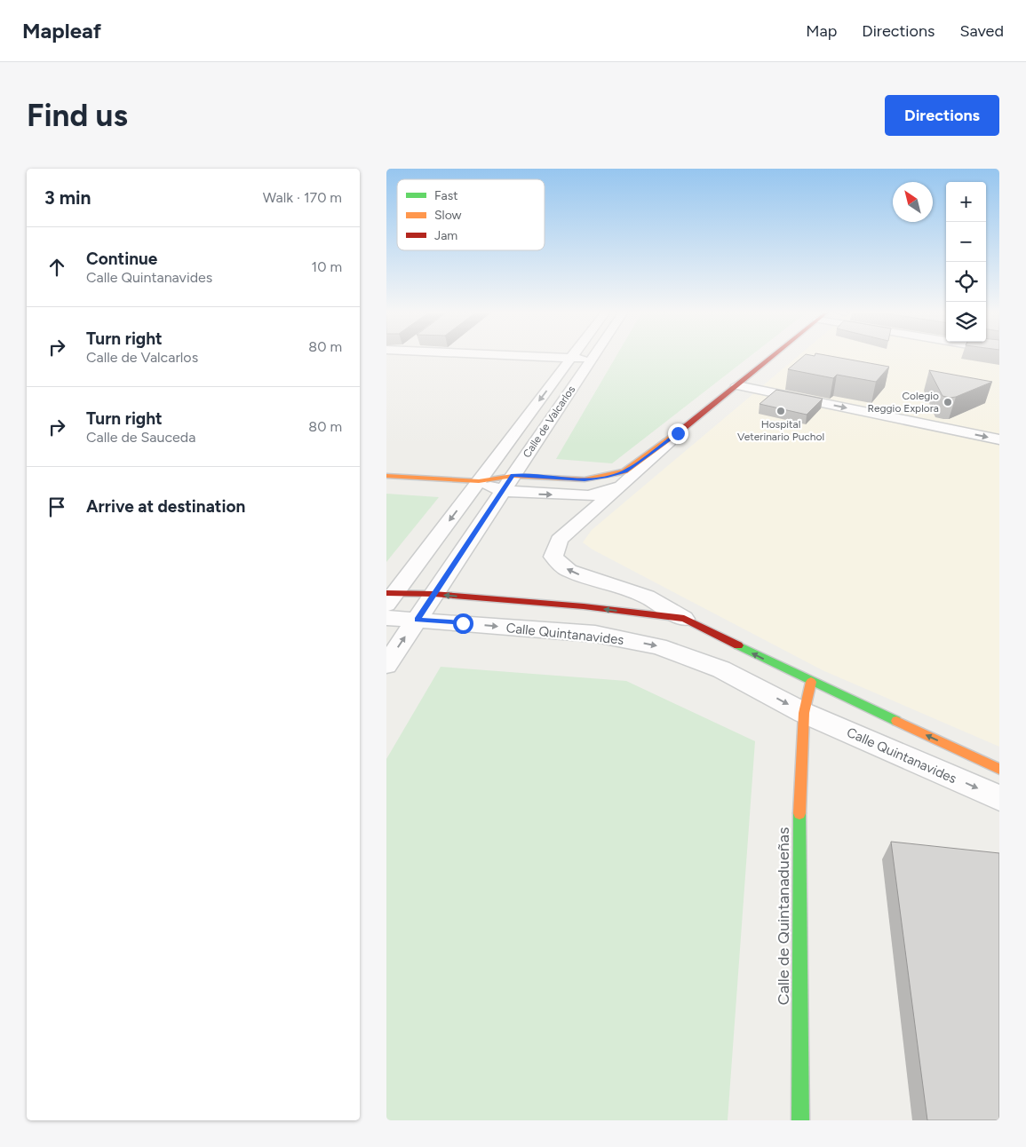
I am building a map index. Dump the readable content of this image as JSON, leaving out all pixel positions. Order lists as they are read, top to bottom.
{
  "streets": {
    "street": ["Calle de Valcarlos", "Calle Quintanavides", "Calle de Quintanadueñas"]
  },
  "crossings": [
    ["Calle de Valcarlos", "Calle Quintanavides"],
    ["Calle Quintanavides", "Calle de Quintanadueñas"]
  ],
  "places": ["Colegio Reggio Explora", "Hospital Veterinario Puchol"],
  "legend": ["Fast", "Slow", "Jam"],
  "north": "top left",
  "page": {
    "header": "Mapleaf",
    "nav": ["Map", "Directions", "Saved"],
    "buttons": "Directions",
    "title": "Find us",
    "heading": ["3 min", "Walk · 170 m"],
    "map_buttons": ["+", "−"],
    "list": [
      ["Continue", "Calle Quintanavides", "10 m"],
      ["Turn right", "Calle de Valcarlos", "80 m"],
      ["Turn right", "Calle de Sauceda", "80 m"],
      "Arrive at destination"
    ]
  }
}
